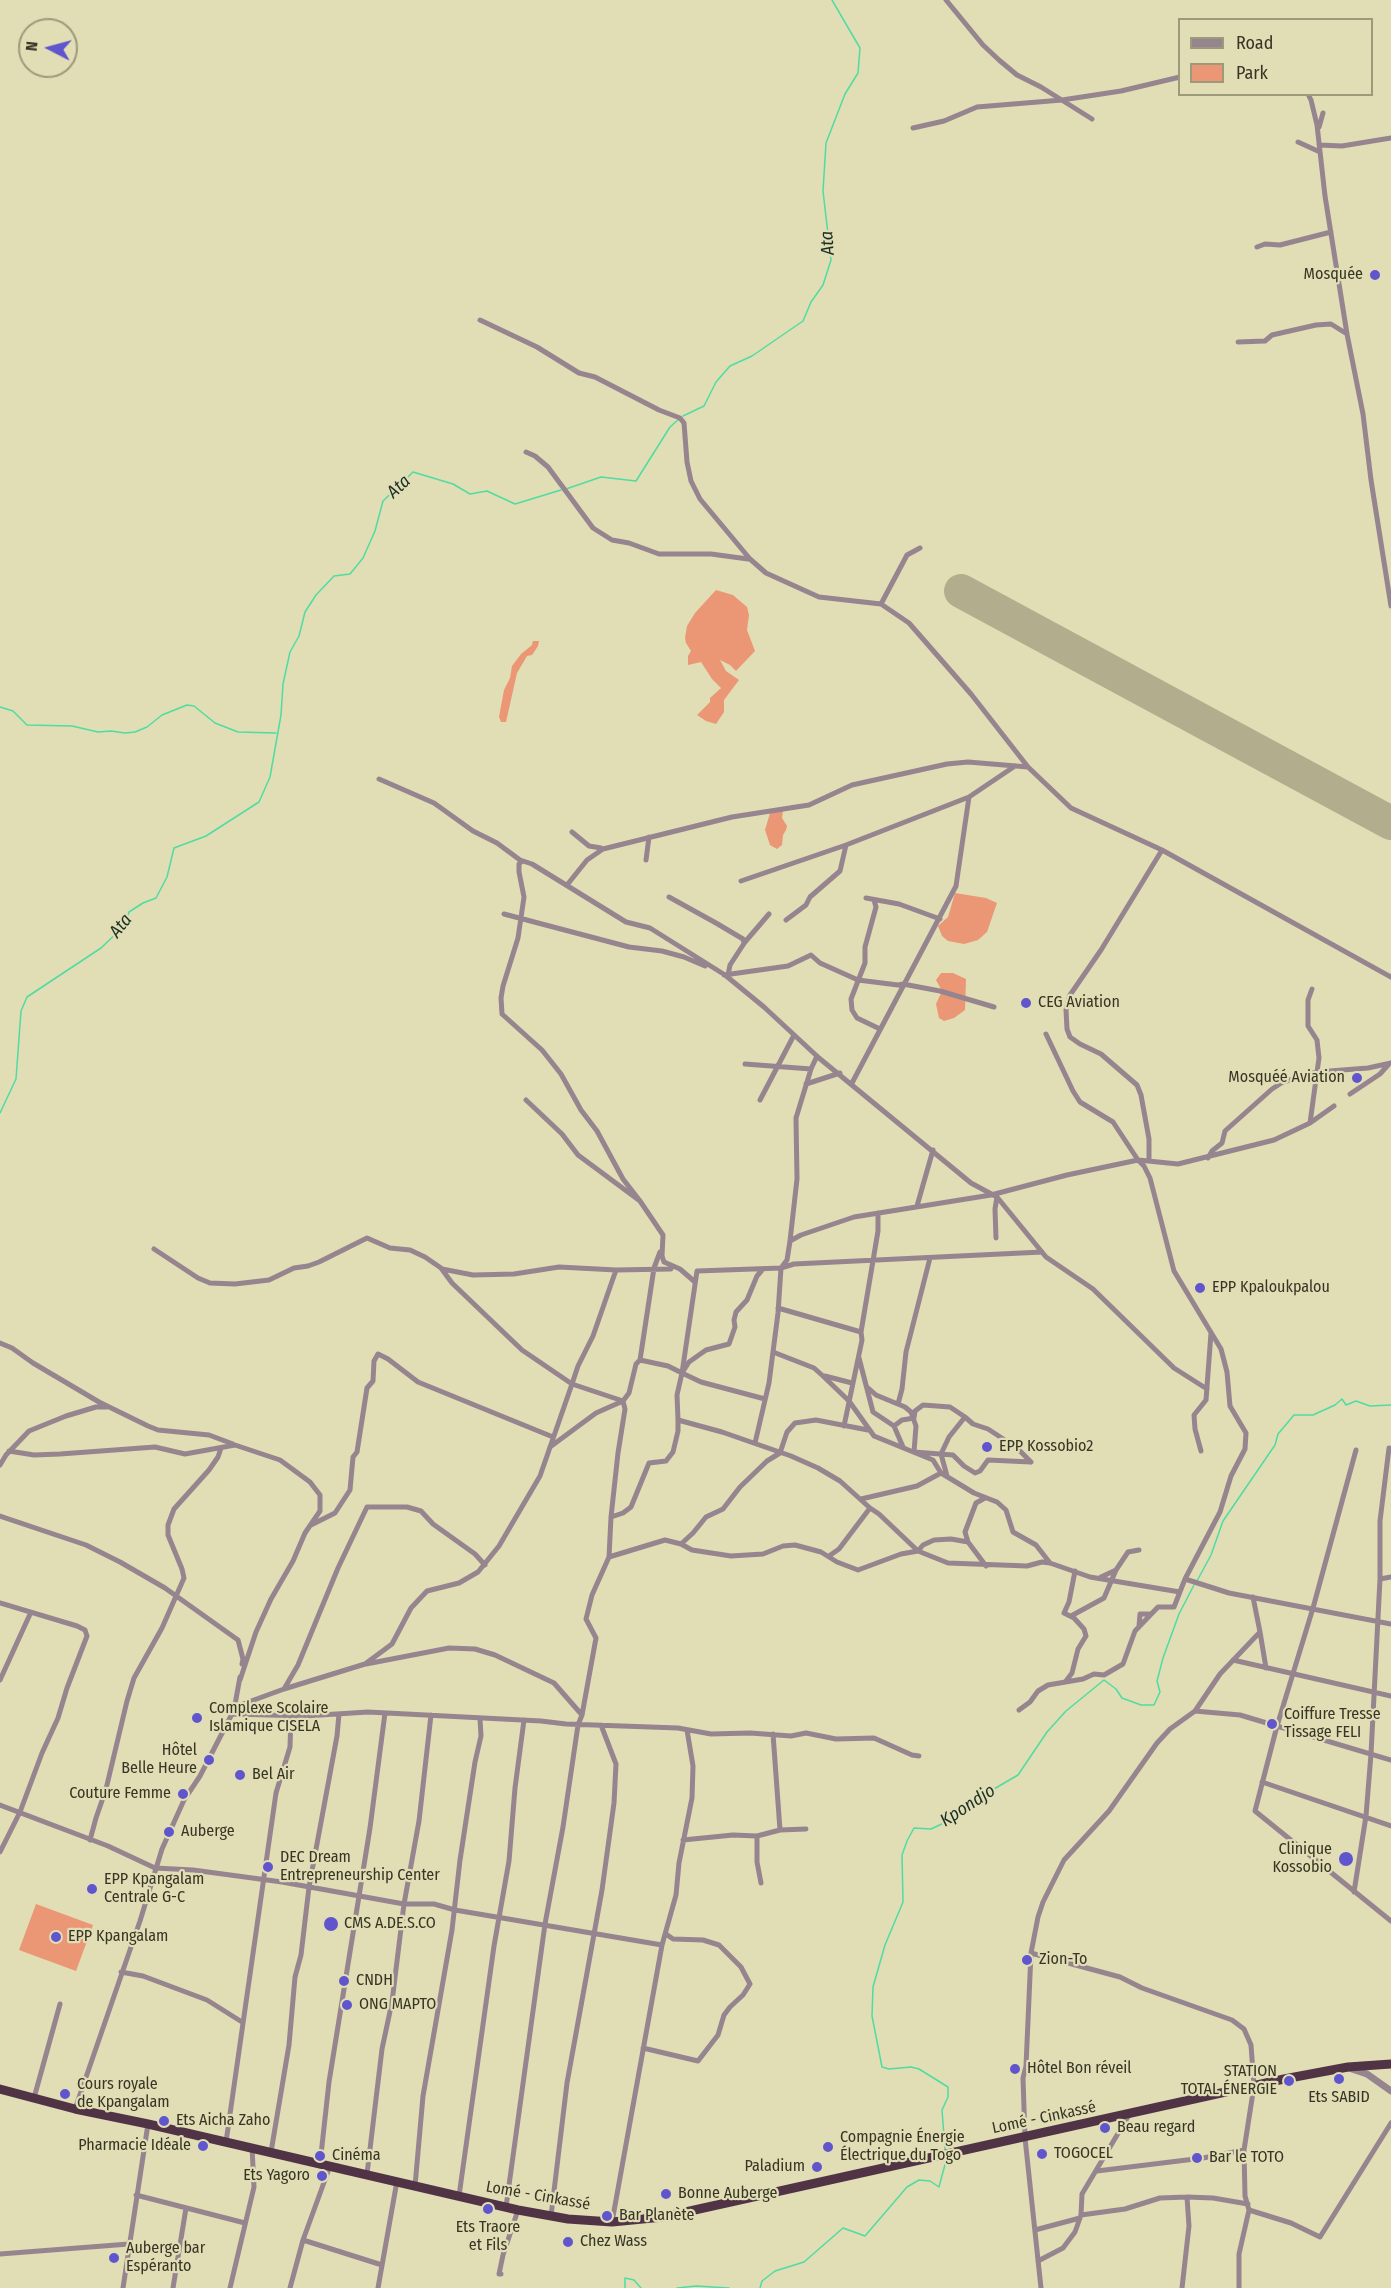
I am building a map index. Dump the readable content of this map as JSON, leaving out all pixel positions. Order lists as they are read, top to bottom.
{
  "streets": {
    "highway": ["Lomé - Cinkassé"]
  },
  "water": ["Ata", "Kpondjo"],
  "places": [
    "Mosquée",
    "CEG Aviation",
    "Mosquéé Aviation",
    "EPP Kpaloukpalou",
    "EPP Kossobio2",
    "Complexe Scolaire Islamique CISELA",
    "Coiffure Tresse Tissage FELI",
    "Hôtel Belle Heure",
    "Bel Air",
    "Couture Femme",
    "Auberge",
    "Clinique Kossobio",
    "DEC Dream Entrepreneurship Center",
    "EPP Kpangalam Centrale G-C",
    "CMS A.DE.S.CO",
    "EPP Kpangalam",
    "Zion-To",
    "CNDH",
    "ONG MAPTO",
    "Hôtel Bon réveil",
    "Ets SABID",
    "STATION TOTAL ÉNERGIE",
    "Cours royale de Kpangalam",
    "Ets Aicha Zaho",
    "Beau regard",
    "Pharmacie Idéale",
    "Compagnie Énergie Électrique du Togo",
    "TOGOCEL",
    "Cinéma",
    "Bar le TOTO",
    "Paladium",
    "Ets Yagoro",
    "Bonne Auberge",
    "Ets Traore et Fils",
    "Bar Planète",
    "Chez Wass",
    "Auberge bar Espéranto"
  ],
  "legend": ["Road", "Park"],
  "north": "left"
}
